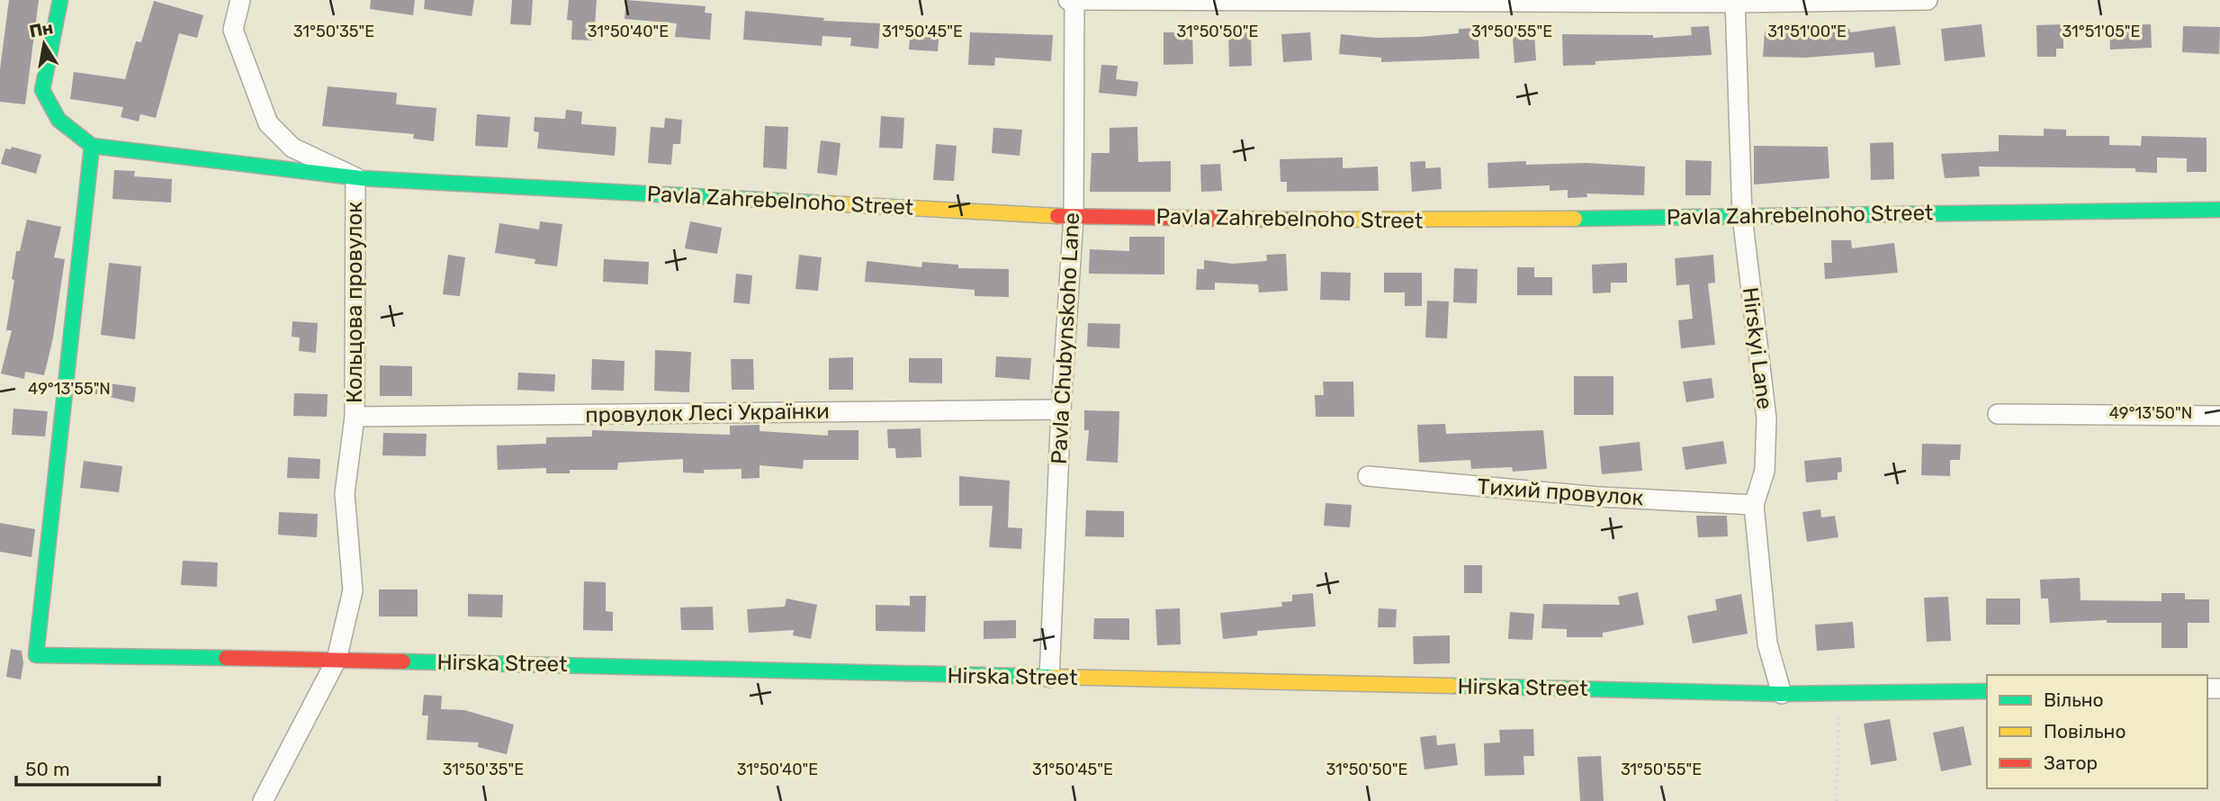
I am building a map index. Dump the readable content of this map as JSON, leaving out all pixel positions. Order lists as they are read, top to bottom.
{
  "streets": {
    "street": [
      "Pavla Zahrebelnoho Street",
      "Кольцова провулок",
      "Pavla Chubynskoho Lane",
      "Hirskyi Lane",
      "провулок Лесі Українки",
      "Тихий провулок",
      "Hirska Street"
    ]
  },
  "crossings": [
    ["Pavla Zahrebelnoho Street", "Кольцова провулок"],
    ["Pavla Zahrebelnoho Street", "Pavla Chubynskoho Lane"],
    ["Pavla Zahrebelnoho Street", "Hirskyi Lane"],
    ["Pavla Zahrebelnoho Street", "Hirska Street"],
    ["Кольцова провулок", "провулок Лесі Українки"],
    ["Кольцова провулок", "Hirska Street"],
    ["Pavla Chubynskoho Lane", "провулок Лесі Українки"],
    ["Pavla Chubynskoho Lane", "Hirska Street"],
    ["Hirskyi Lane", "Тихий провулок"],
    ["Hirskyi Lane", "Hirska Street"]
  ],
  "legend": ["Вільно", "Повільно", "Затор"],
  "scale_bar": "50 m",
  "north": "top",
  "coordinates": [
    "31°50'35\"E",
    "31°50'40\"E",
    "31°50'55\"E",
    "31°51'05\"E",
    "31°50'45\"E",
    "31°50'50\"E",
    "31°51'00\"E",
    "49°13'55\"N",
    "49°13'50\"N"
  ]
}
